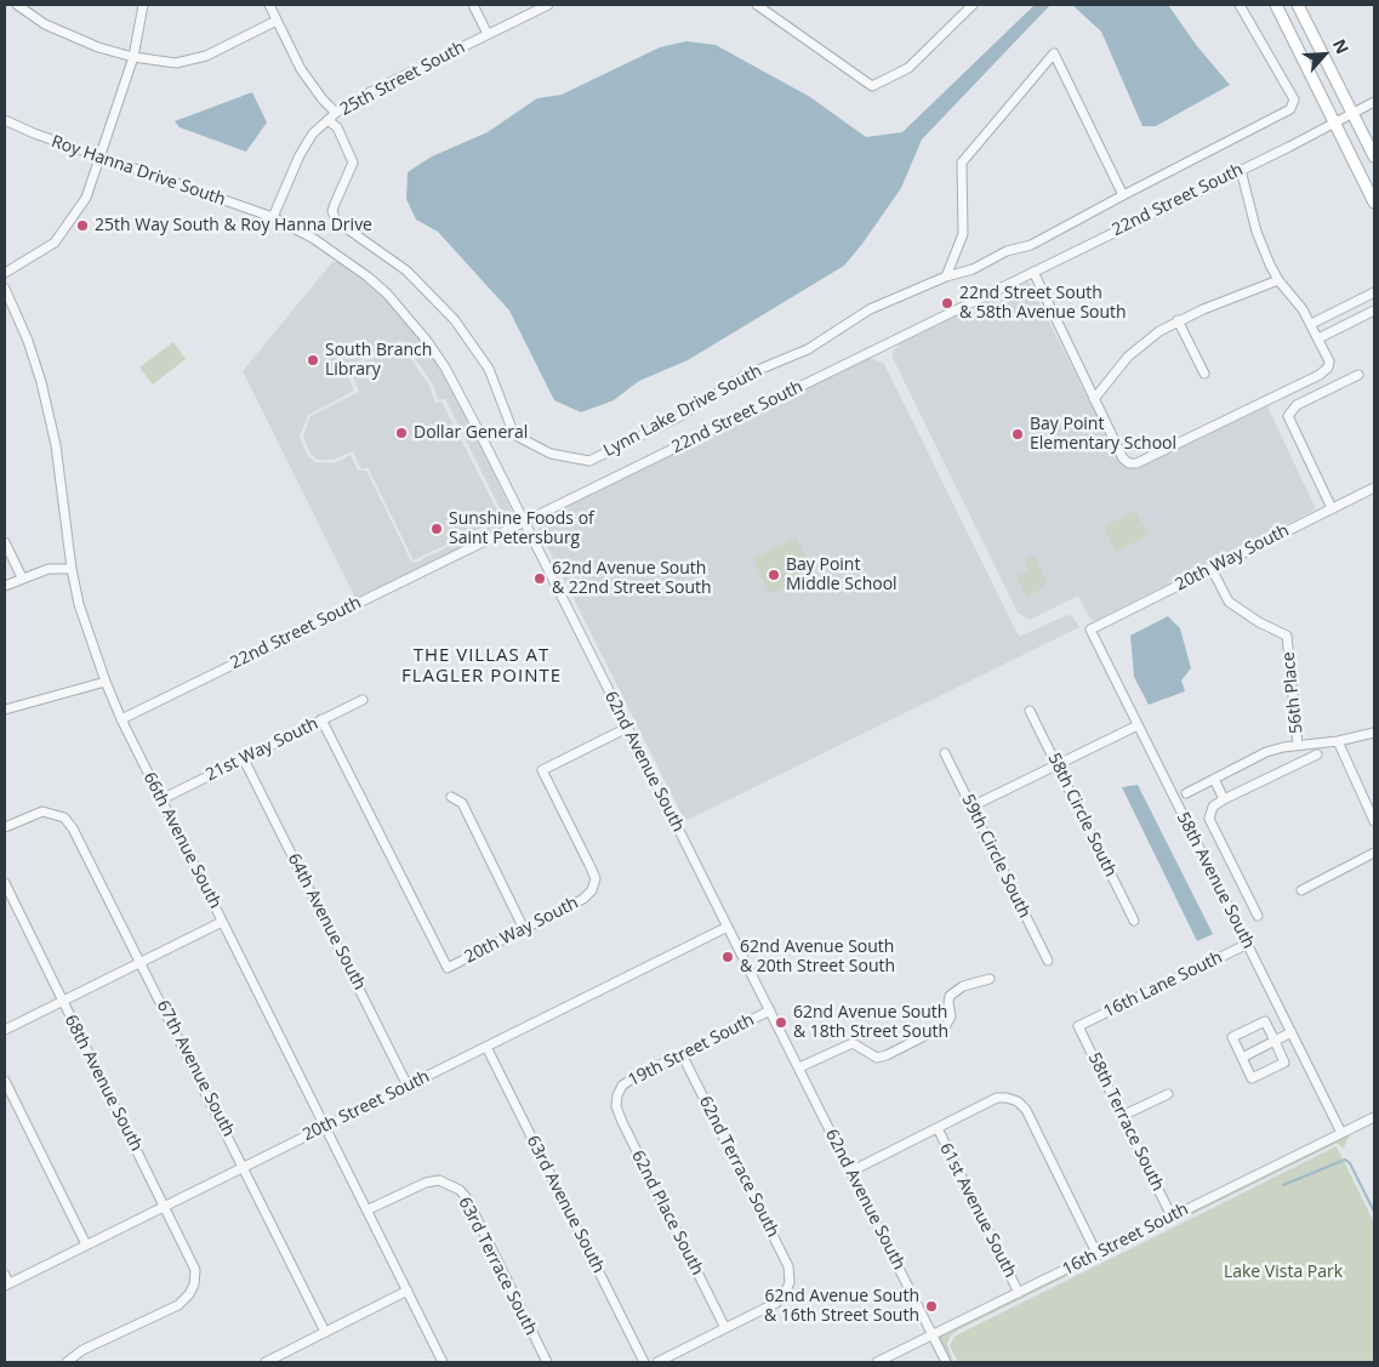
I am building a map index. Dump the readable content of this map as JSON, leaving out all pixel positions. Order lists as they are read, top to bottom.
{
  "streets": {
    "street": [
      "25th Street South",
      "Roy Hanna Drive South",
      "22nd Street South",
      "Lynn Lake Drive South",
      "20th Way South",
      "56th Place",
      "21st Way South",
      "62nd Avenue South",
      "58th Circle South",
      "66th Avenue South",
      "59th Circle South",
      "58th Avenue South",
      "64th Avenue South",
      "16th Lane South",
      "19th Street South",
      "67th Avenue South",
      "68th Avenue South",
      "20th Street South",
      "58th Terrace South",
      "62nd Terrace South",
      "63rd Avenue South",
      "61st Avenue South",
      "62nd Place South",
      "16th Street South",
      "63rd Terrace South"
    ]
  },
  "crossings": [
    ["25th Street South", "Roy Hanna Drive South"],
    ["25th Street South", "Lynn Lake Drive South"],
    ["25th Street South", "62nd Avenue South"],
    ["Roy Hanna Drive South", "62nd Avenue South"],
    ["22nd Street South", "62nd Avenue South"],
    ["22nd Street South", "66th Avenue South"],
    ["20th Way South", "56th Place"],
    ["20th Way South", "21st Way South"],
    ["20th Way South", "62nd Avenue South"],
    ["20th Way South", "58th Avenue South"],
    ["21st Way South", "66th Avenue South"],
    ["21st Way South", "64th Avenue South"],
    ["62nd Avenue South", "19th Street South"],
    ["62nd Avenue South", "20th Street South"],
    ["62nd Avenue South", "16th Street South"],
    ["66th Avenue South", "20th Street South"],
    ["66th Avenue South", "63rd Terrace South"],
    ["58th Avenue South", "16th Lane South"],
    ["58th Avenue South", "16th Street South"],
    ["64th Avenue South", "20th Street South"],
    ["16th Lane South", "58th Terrace South"],
    ["19th Street South", "62nd Terrace South"],
    ["19th Street South", "62nd Place South"],
    ["67th Avenue South", "20th Street South"],
    ["68th Avenue South", "20th Street South"],
    ["20th Street South", "63rd Avenue South"],
    ["58th Terrace South", "16th Street South"],
    ["62nd Terrace South", "62nd Place South"],
    ["61st Avenue South", "16th Street South"]
  ],
  "districts": ["THE VILLAS AT FLAGLER POINTE"],
  "parks": ["Lake Vista Park"],
  "places": [
    "25th Way South & Roy Hanna Drive",
    "22nd Street South & 58th Avenue South",
    "South Branch Library",
    "Dollar General",
    "Bay Point Elementary School",
    "Sunshine Foods of Saint Petersburg",
    "Bay Point Middle School",
    "62nd Avenue South & 22nd Street South",
    "62nd Avenue South & 20th Street South",
    "62nd Avenue South & 18th Street South",
    "62nd Avenue South & 16th Street South"
  ],
  "north": "top right"
}
